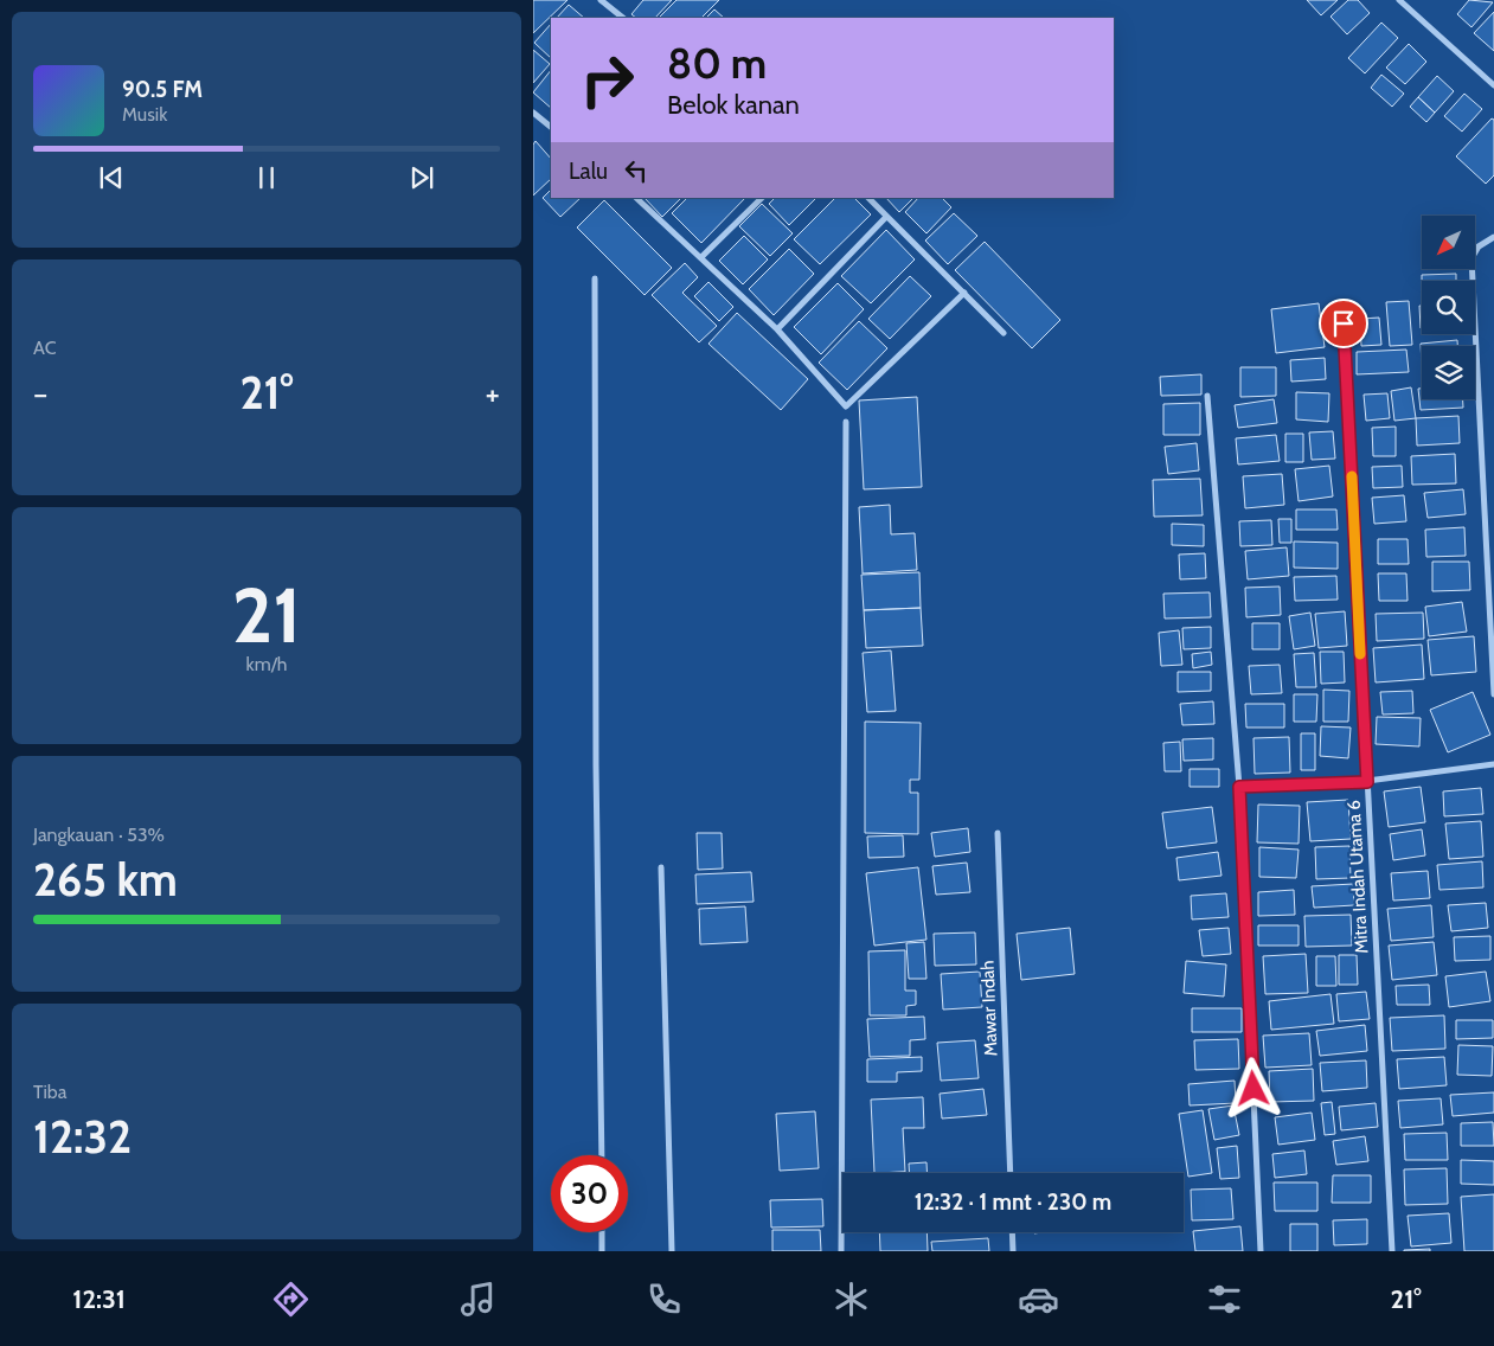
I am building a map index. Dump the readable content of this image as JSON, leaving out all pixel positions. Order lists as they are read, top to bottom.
{
  "streets": {
    "street": ["Mitra Indah Utama 6", "Mawar Indah"]
  },
  "north": "bottom left",
  "page": {
    "turn": ["80 m", "Belok kanan"],
    "song": ["90.5 FM", "Musik"],
    "then": "Lalu",
    "tile": [
      "AC",
      ["21", "km/h"],
      ["Jangkauan · 53%", "265 km"],
      ["Tiba", "12:32"]
    ],
    "heat": ["−", "21°", "+"],
    "limit": "30",
    "trip": "12:32 · 1 mnt · 230 m",
    "tabs": ["12:31", "21°"]
  }
}
